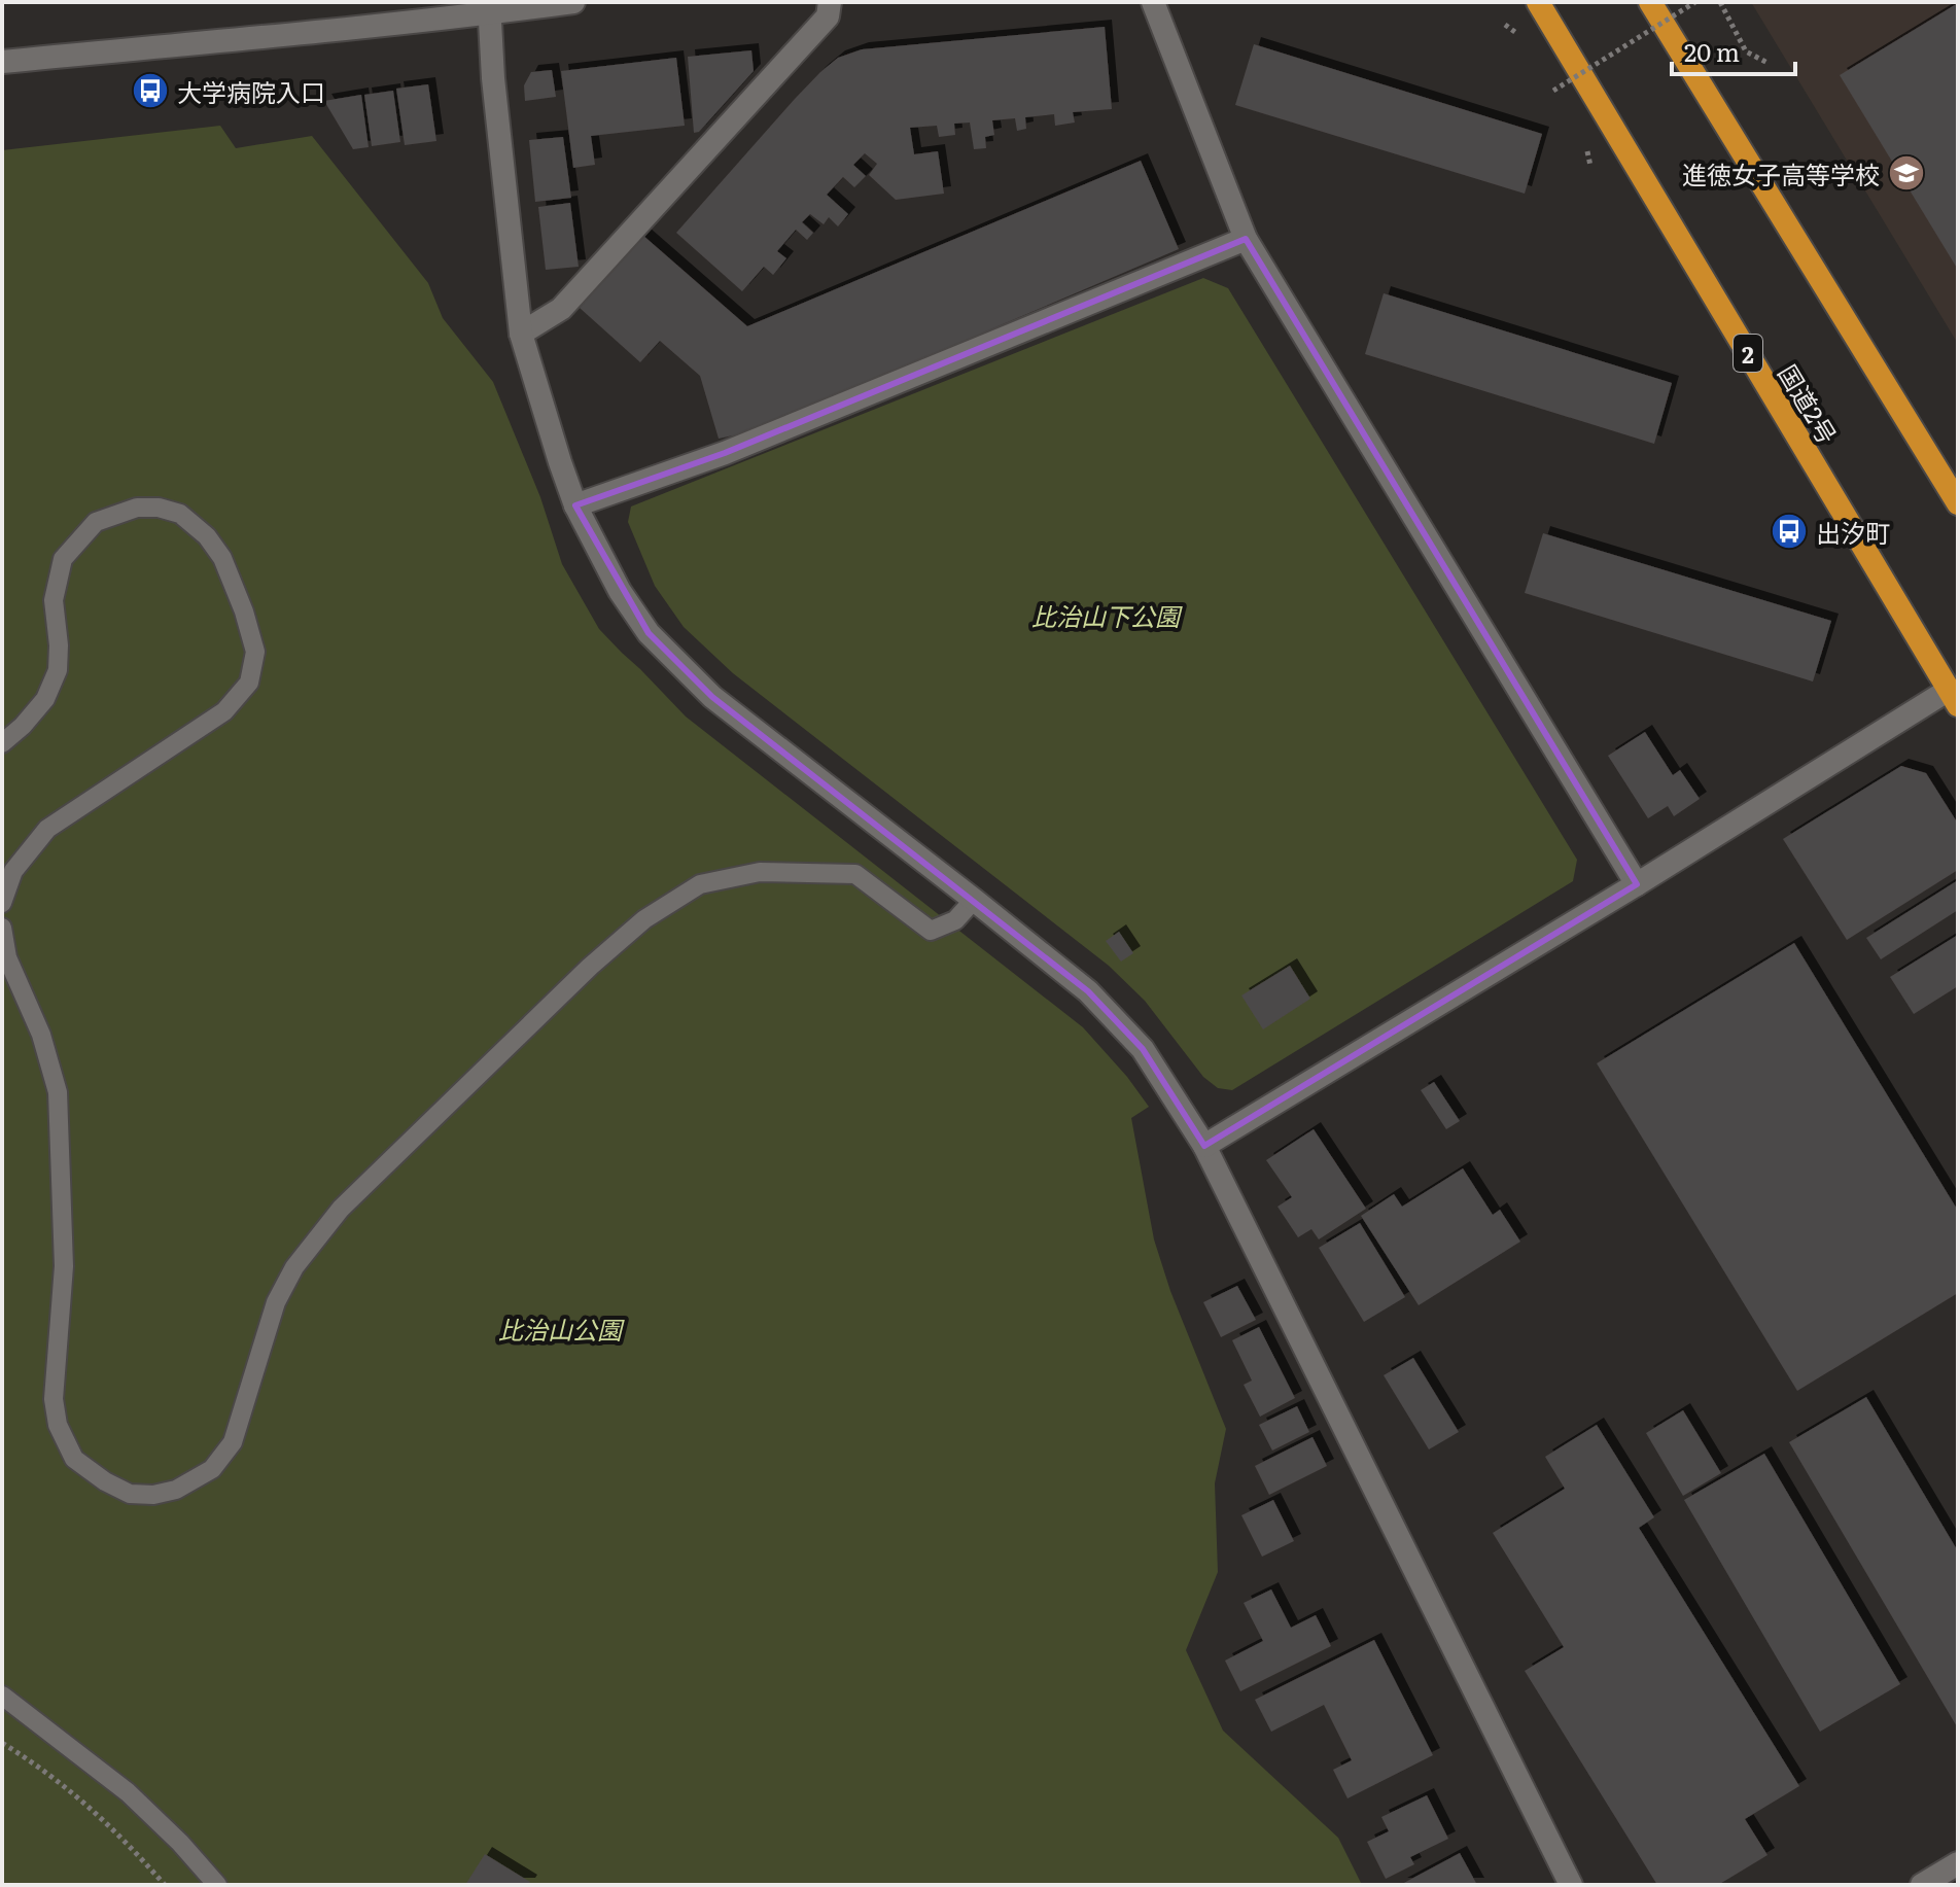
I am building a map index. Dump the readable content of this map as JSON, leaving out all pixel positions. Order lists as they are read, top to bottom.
{
  "streets": {
    "highway": ["2", "国道2号"]
  },
  "parks": ["比治山下公園", "比治山公園"],
  "places": {
    "bus stop": ["大学病院入口", "出汐町"],
    "school or university": ["進徳女子高等学校"]
  },
  "scale_bar": "20 m"
}
